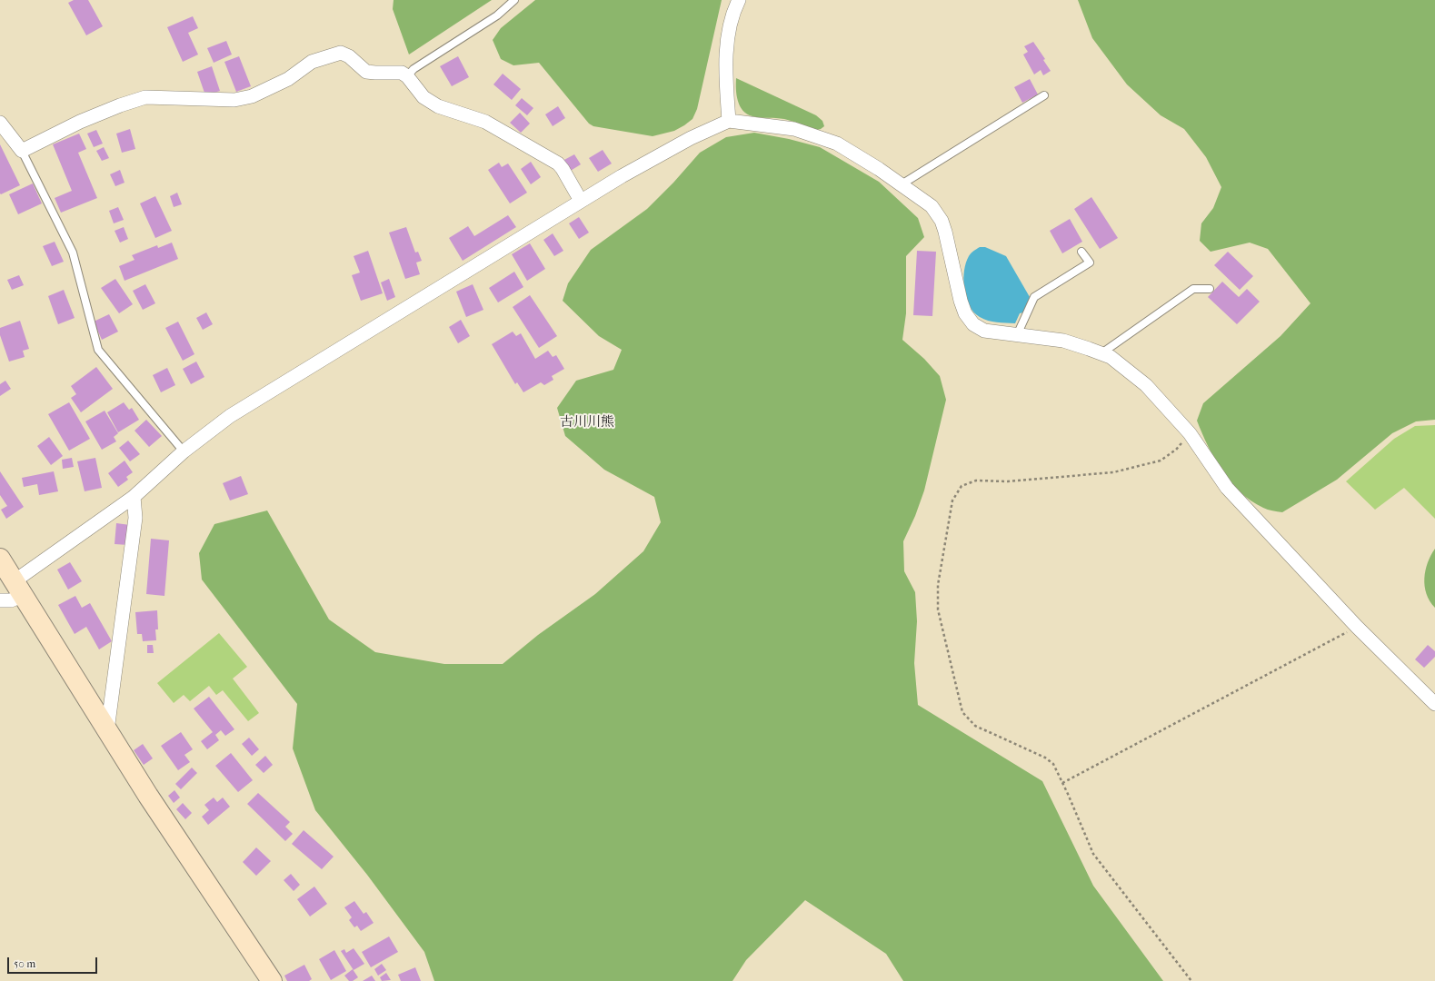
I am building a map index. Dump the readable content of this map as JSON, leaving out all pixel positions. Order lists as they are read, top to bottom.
{
  "districts": ["古川川熊"],
  "scale_bar": "50 m"
}
